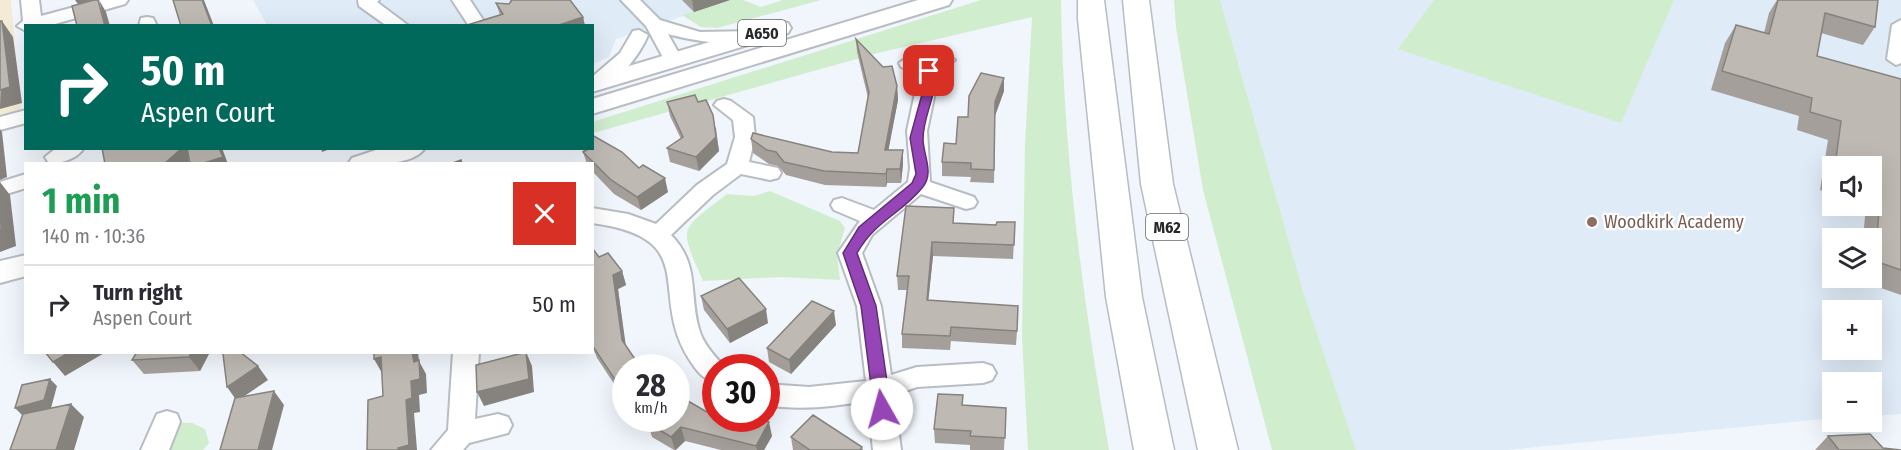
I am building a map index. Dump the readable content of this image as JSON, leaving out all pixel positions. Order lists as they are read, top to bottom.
{
  "streets": {
    "highway": ["M62"],
    "main road": ["A650"]
  },
  "places": ["Woodkirk Academy"],
  "page": {
    "turn": ["50 m", "Aspen Court"],
    "map_buttons": ["+", "−"],
    "heading": ["1 min", "140 m · 10:36"],
    "list": [
      {
        "name": "Turn right",
        "note": "Aspen Court",
        "value": "50 m"
      }
    ],
    "speed": "28 km/h",
    "limit": "30"
  }
}
